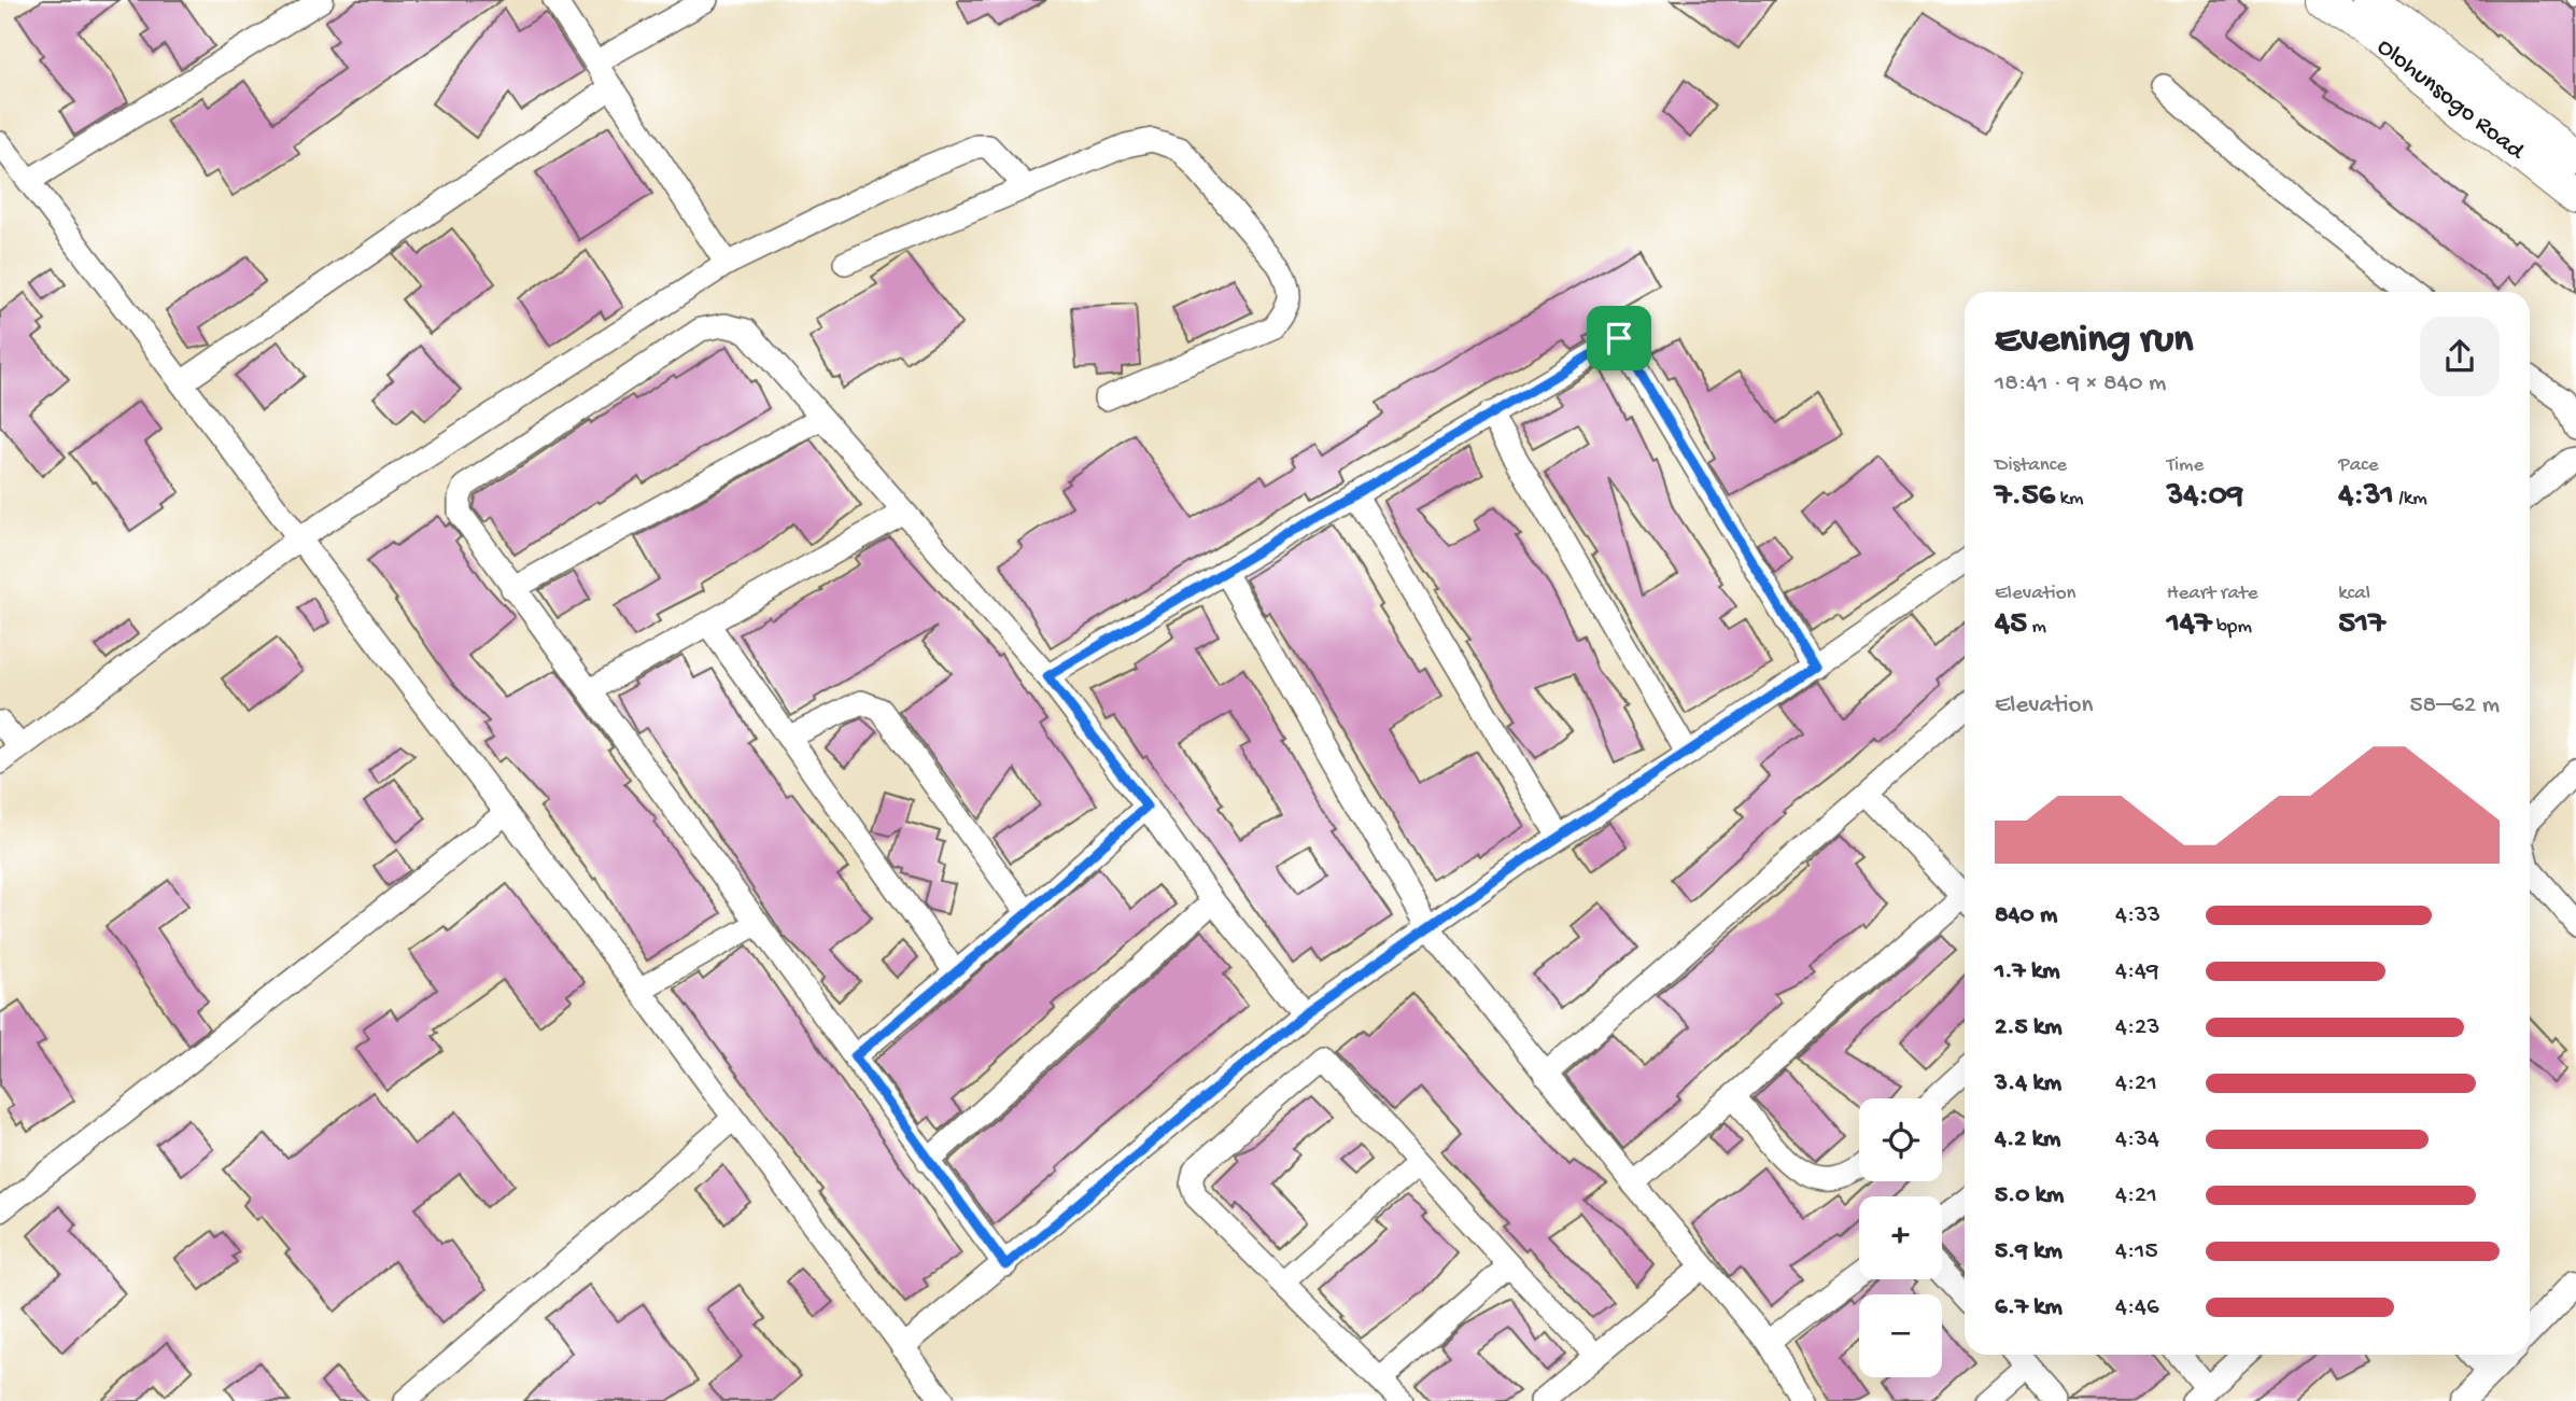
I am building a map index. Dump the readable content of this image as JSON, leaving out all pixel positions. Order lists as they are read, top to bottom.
{
  "streets": {
    "main road": ["Olohunsogo Road"]
  },
  "page": {
    "heading": ["Evening run", "18:41 · 9 × 840 m"],
    "stats": [
      ["Distance", "7.56 km"],
      ["Time", "34:09"],
      ["Pace", "4:31 /km"],
      ["Elevation", "45 m"],
      ["Heart rate", "147 bpm"],
      ["kcal", "517"]
    ],
    "chart": ["Elevation", "58–62 m"],
    "list": [
      {
        "name": "840 m",
        "note": "4:33"
      },
      {
        "name": "1.7 km",
        "note": "4:49"
      },
      {
        "name": "2.5 km",
        "note": "4:23"
      },
      {
        "name": "3.4 km",
        "note": "4:21"
      },
      {
        "name": "4.2 km",
        "note": "4:34"
      },
      {
        "name": "5.0 km",
        "note": "4:21"
      },
      {
        "name": "5.9 km",
        "note": "4:15"
      },
      {
        "name": "6.7 km",
        "note": "4:46"
      }
    ],
    "map_buttons": ["+", "−"]
  }
}
